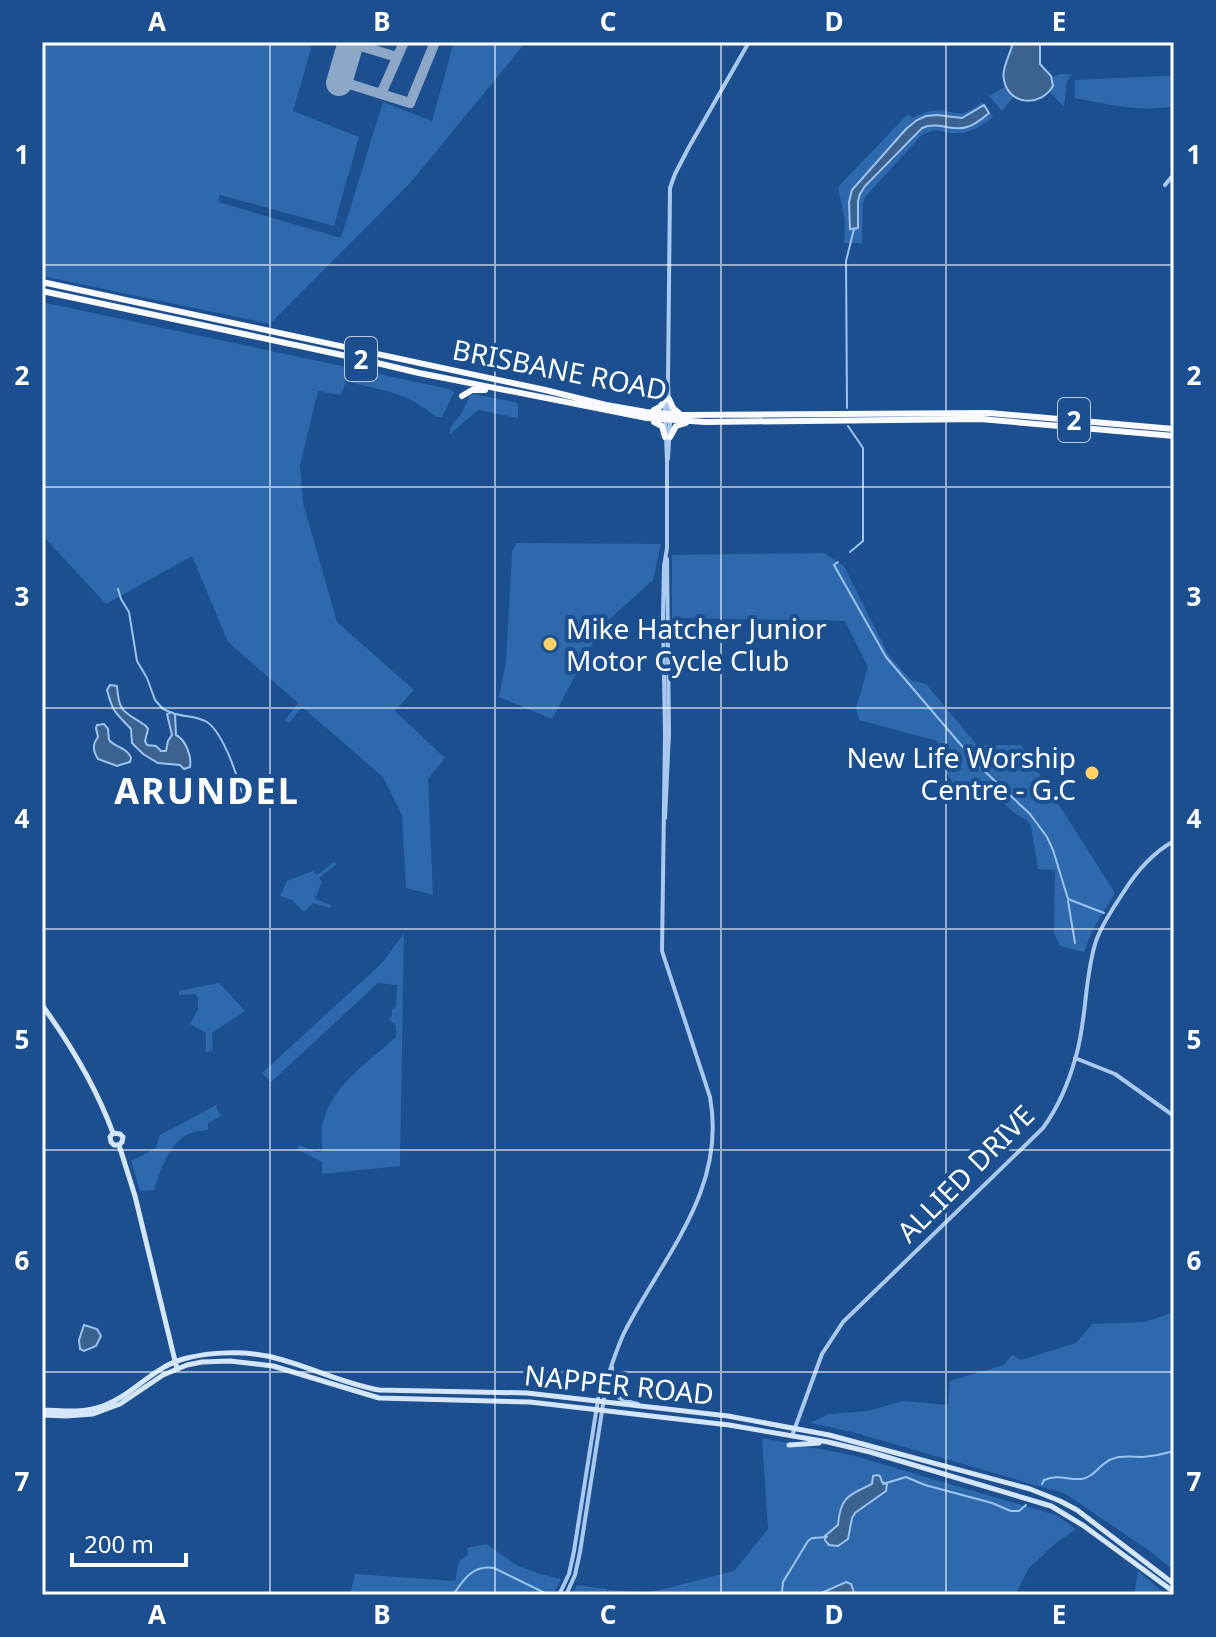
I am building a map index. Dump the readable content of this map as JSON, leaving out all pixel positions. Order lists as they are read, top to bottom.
{
  "streets": {
    "highway": ["2", "BRISBANE ROAD"],
    "main road": ["NAPPER ROAD"],
    "street": ["ALLIED DRIVE"]
  },
  "crossings": [
    ["ALLIED DRIVE", "NAPPER ROAD"]
  ],
  "districts": ["ARUNDEL"],
  "places": ["Mike Hatcher Junior Motor Cycle Club", "New Life Worship Centre - G.C"],
  "scale_bar": "200 m",
  "grid": {
    "columns": [
      "A",
      "B",
      "C",
      "D",
      "E"
    ],
    "rows": [
      "1",
      "2",
      "3",
      "4",
      "5",
      "6",
      "7"
    ]
  }
}
